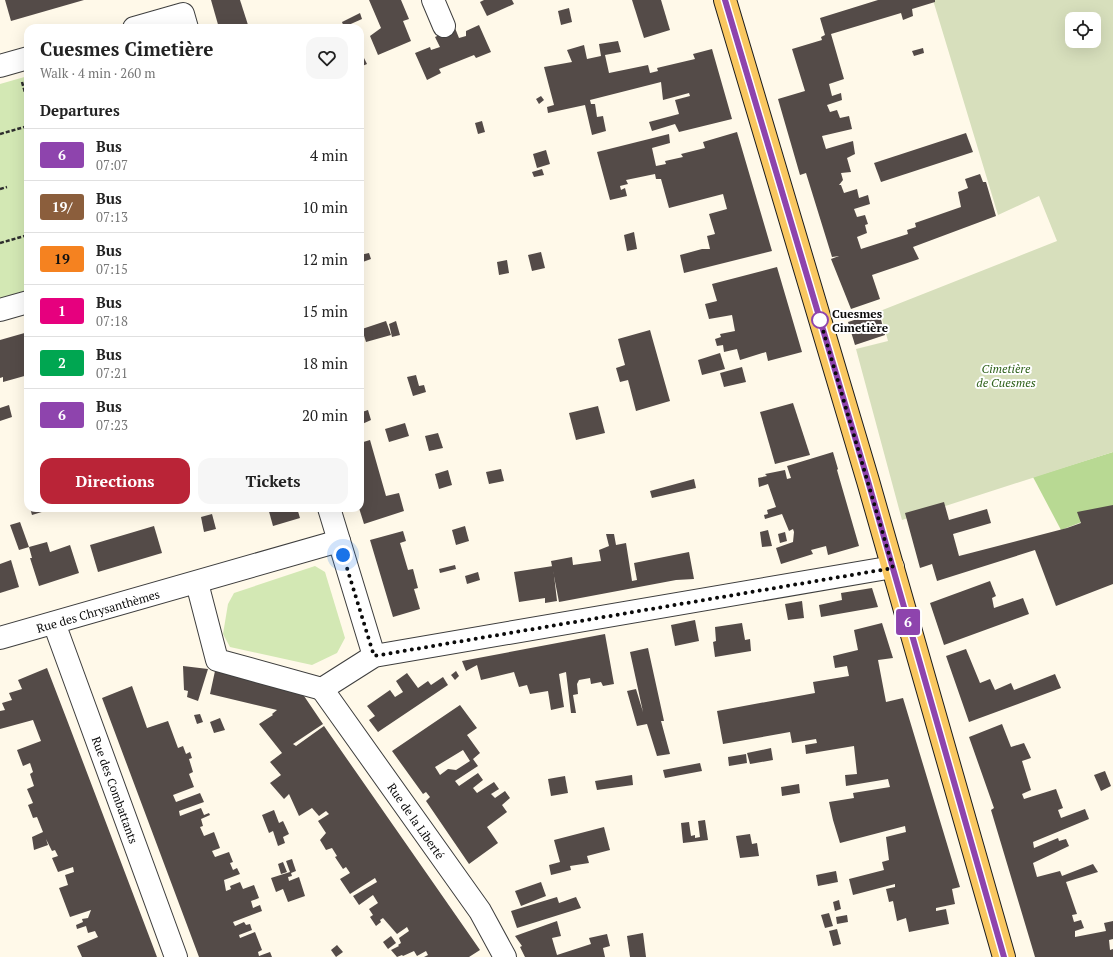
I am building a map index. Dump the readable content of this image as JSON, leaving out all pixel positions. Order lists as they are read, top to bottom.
{
  "streets": {
    "street": ["Rue des Chrysanthèmes", "Rue des Combattants", "Rue de la Liberté"]
  },
  "crossings": [
    ["Rue des Chrysanthèmes", "Rue des Combattants"]
  ],
  "parks": ["Cimetière de Cuesmes"],
  "places": ["Cuesmes Cimetière"],
  "lines": ["bus line 6"],
  "page": {
    "on_map": "6",
    "heading": [
      ["Cuesmes Cimetière", "Walk · 4 min · 260 m"],
      "Departures"
    ],
    "list": [
      {
        "mark": "6",
        "name": "Bus",
        "note": "07:07",
        "value": "4 min"
      },
      {
        "mark": "19/",
        "name": "Bus",
        "note": "07:13",
        "value": "10 min"
      },
      {
        "mark": "19",
        "name": "Bus",
        "note": "07:15",
        "value": "12 min"
      },
      {
        "mark": "1",
        "name": "Bus",
        "note": "07:18",
        "value": "15 min"
      },
      {
        "mark": "2",
        "name": "Bus",
        "note": "07:21",
        "value": "18 min"
      },
      {
        "mark": "6",
        "name": "Bus",
        "note": "07:23",
        "value": "20 min"
      }
    ],
    "buttons": ["Directions", "Tickets"]
  }
}
